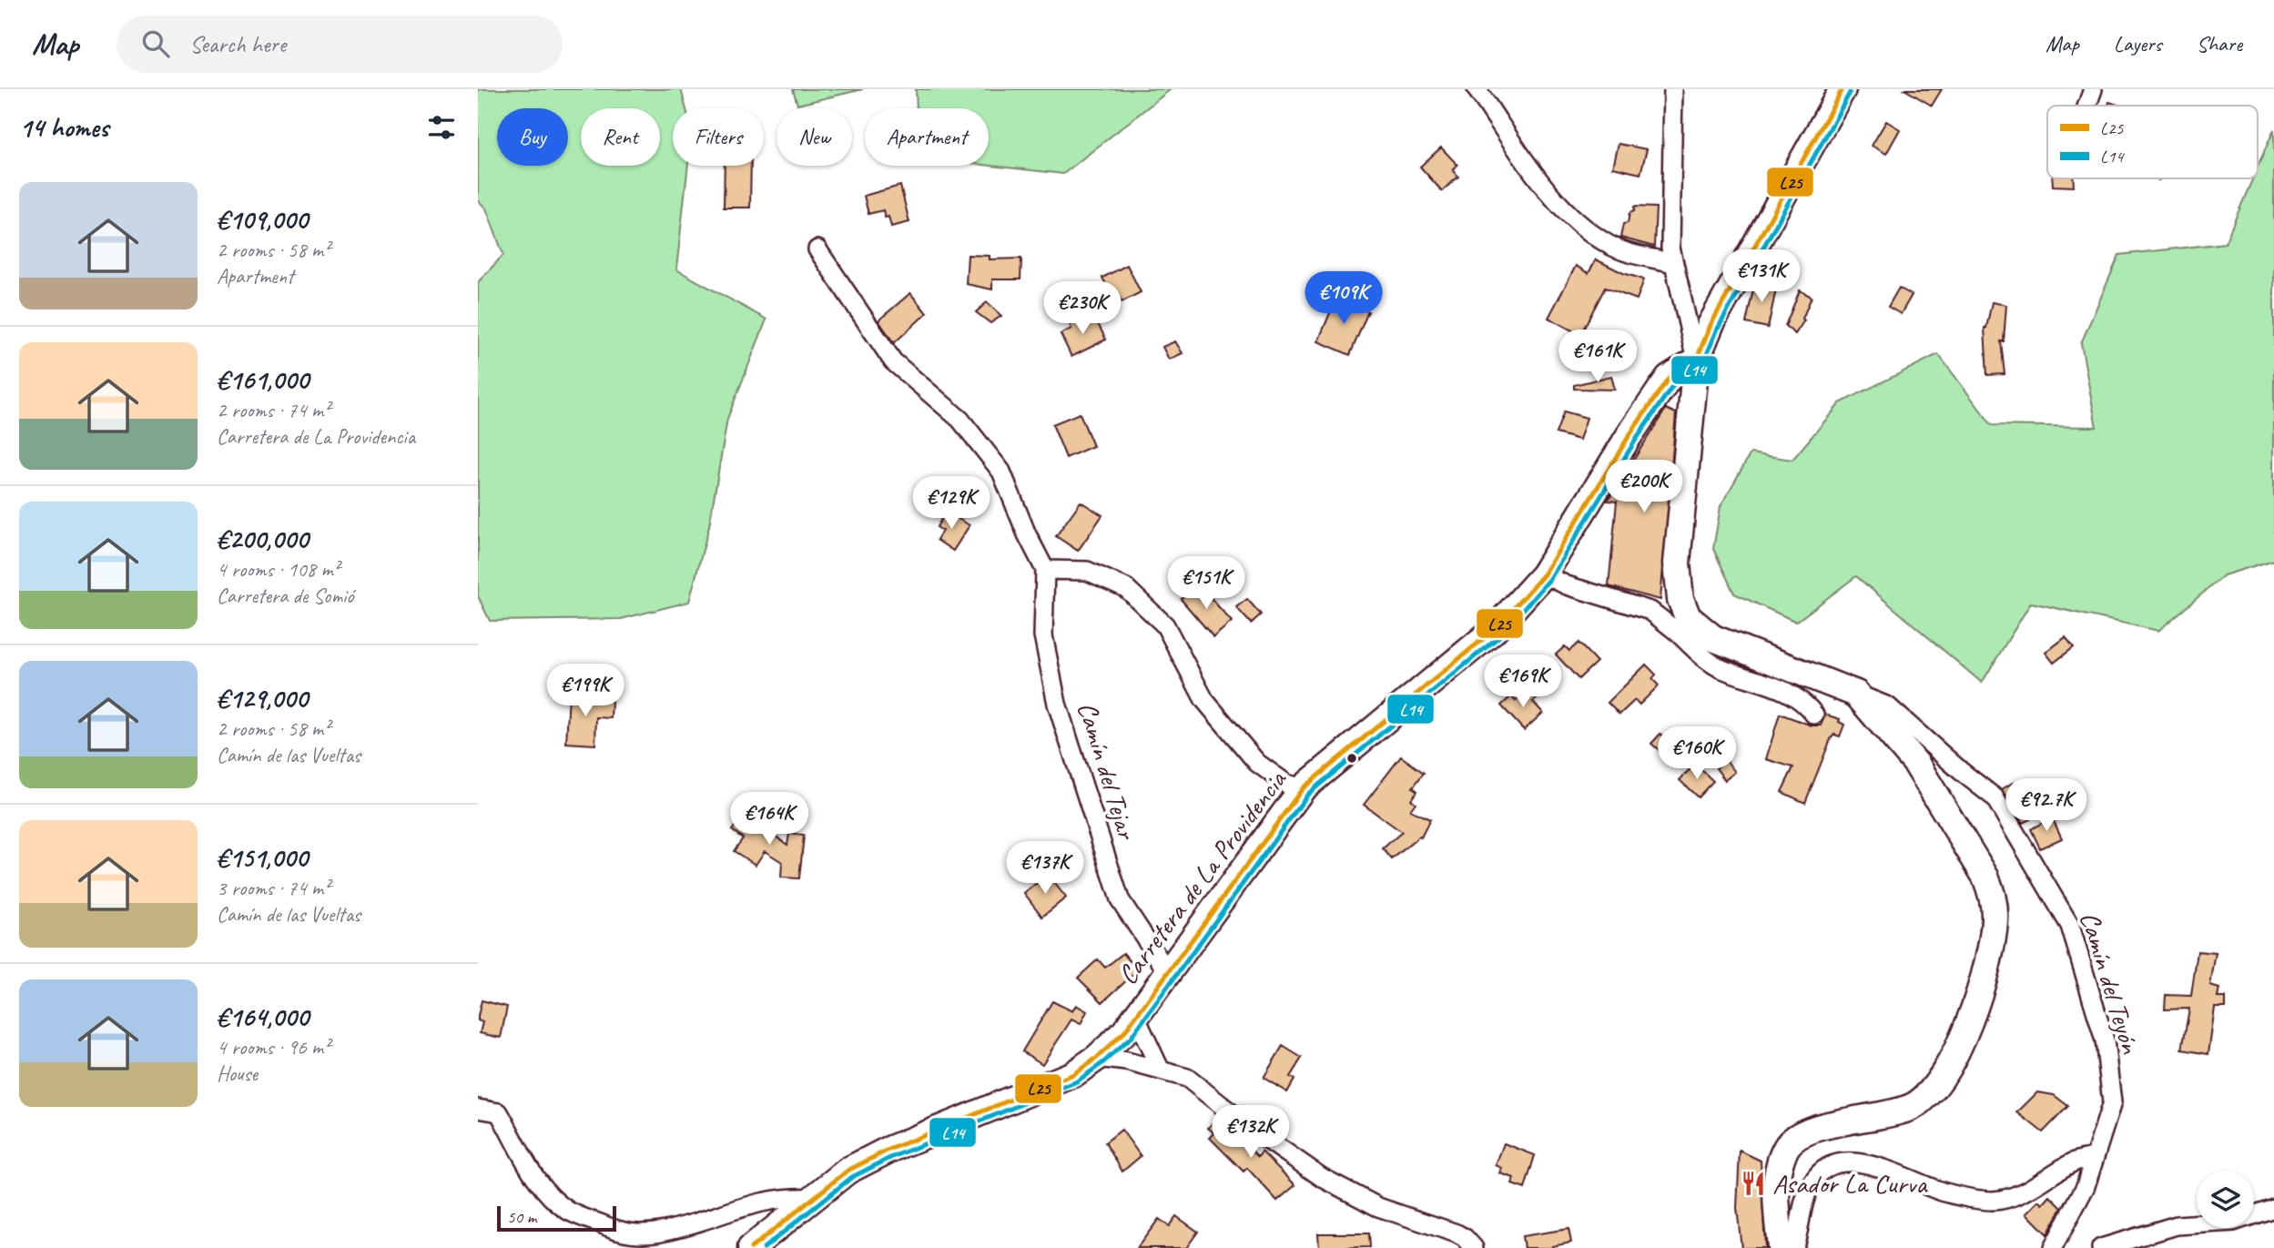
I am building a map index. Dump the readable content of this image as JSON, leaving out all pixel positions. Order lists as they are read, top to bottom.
{
  "streets": {
    "street": ["Camín del Tejar", "Carretera de La Providencia", "Camín del Teyón"]
  },
  "crossings": [
    ["Camín del Tejar", "Carretera de La Providencia"]
  ],
  "places": {
    "restaurant": ["Asador La Curva"]
  },
  "lines": ["transit line L25", "transit line L14"],
  "legend": ["L25", "L14"],
  "scale_bar": "50 m",
  "page": {
    "header": "Map",
    "search": "Search here",
    "nav": ["Map", "Layers", "Share"],
    "heading": "14 homes",
    "chip": [
      "Buy",
      "Rent",
      "Filters",
      "New",
      "Apartment"
    ],
    "list": [
      {
        "name": "€109,000",
        "note": "2 rooms · 58 m² · Apartment"
      },
      {
        "name": "€161,000",
        "note": "2 rooms · 74 m² · Carretera de La Providencia"
      },
      {
        "name": "€200,000",
        "note": "4 rooms · 108 m² · Carretera de Somió"
      },
      {
        "name": "€129,000",
        "note": "2 rooms · 58 m² · Camín de las Vueltas"
      },
      {
        "name": "€151,000",
        "note": "3 rooms · 74 m² · Camín de las Vueltas"
      },
      {
        "name": "€164,000",
        "note": "4 rooms · 96 m² · House"
      }
    ],
    "price": [
      "€131K",
      "€109K",
      "€230K",
      "€161K",
      "€200K",
      "€129K",
      "€151K",
      "€169K",
      "€199K",
      "€160K",
      "€92.7K",
      "€164K",
      "€137K",
      "€132K"
    ],
    "scale": "50 m"
  }
}
